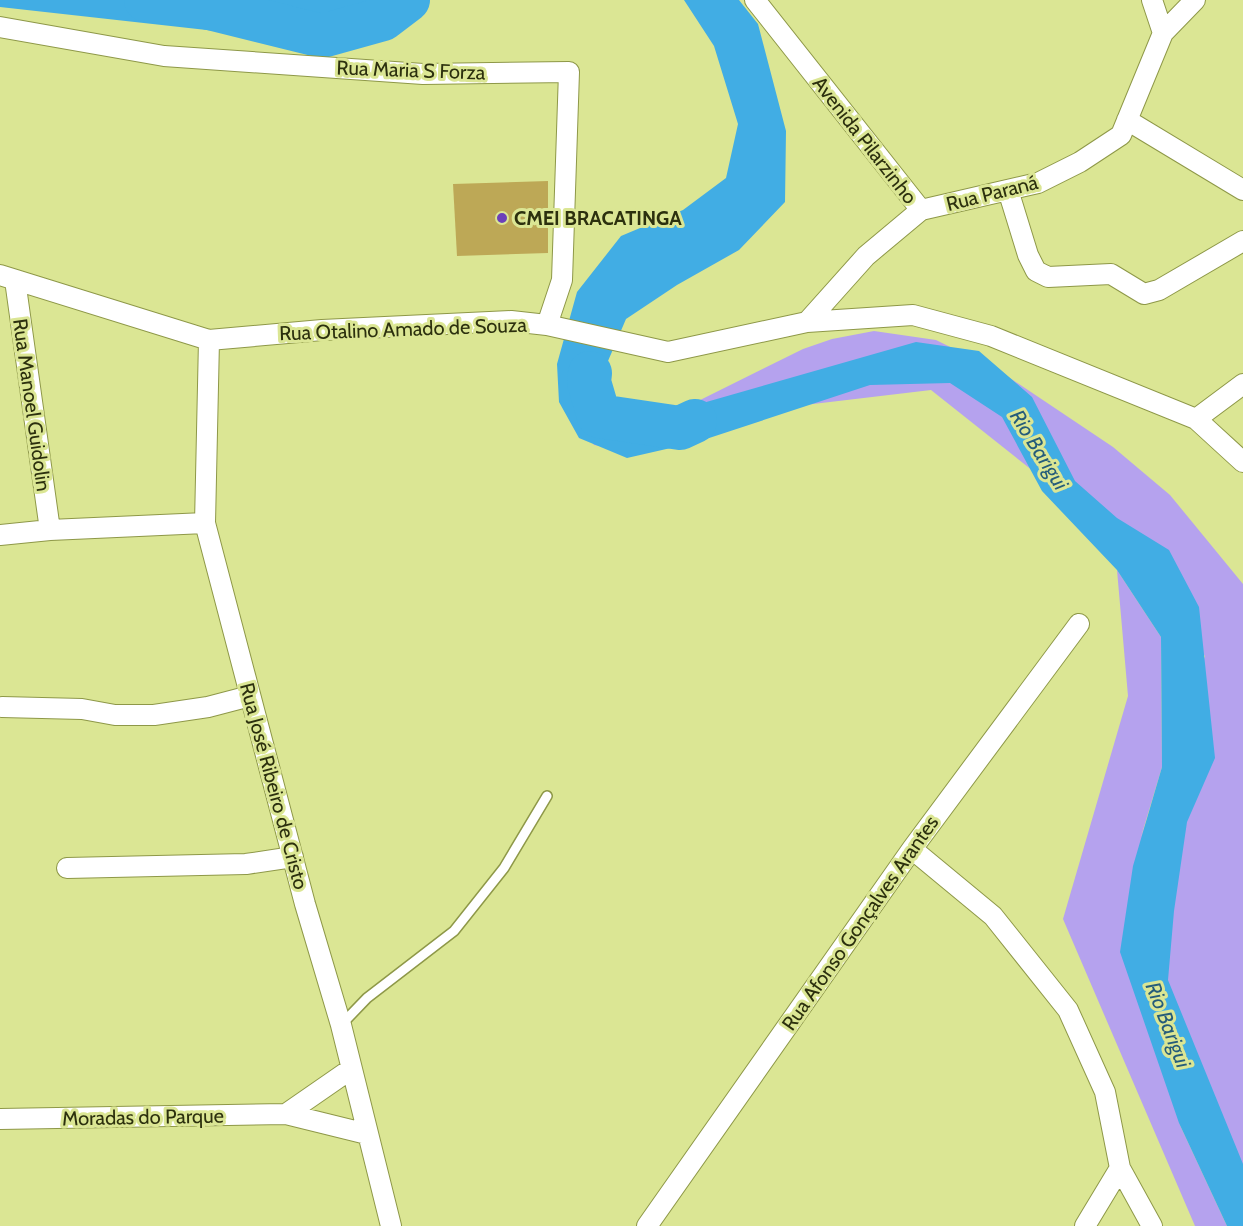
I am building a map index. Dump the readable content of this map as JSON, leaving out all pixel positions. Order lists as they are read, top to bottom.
{
  "streets": {
    "street": [
      "Rua Maria S Forza",
      "Avenida Pilarzinho",
      "Rua Paraná",
      "Rua Otalino Amado de Souza",
      "Rua Manoel Guidolin",
      "Rua José Ribeiro de Cristo",
      "Rua Afonso Gonçalves Arantes",
      "Moradas do Parque"
    ]
  },
  "crossings": [
    ["Rua Maria S Forza", "Rua Otalino Amado de Souza"],
    ["Avenida Pilarzinho", "Rua Paraná"],
    ["Avenida Pilarzinho", "Rua Otalino Amado de Souza"],
    ["Rua Otalino Amado de Souza", "Rua Manoel Guidolin"],
    ["Rua Otalino Amado de Souza", "Rua José Ribeiro de Cristo"],
    ["Rua José Ribeiro de Cristo", "Moradas do Parque"]
  ],
  "water": ["Rio Barigui"],
  "places": ["CMEI BRACATINGA"]
}
